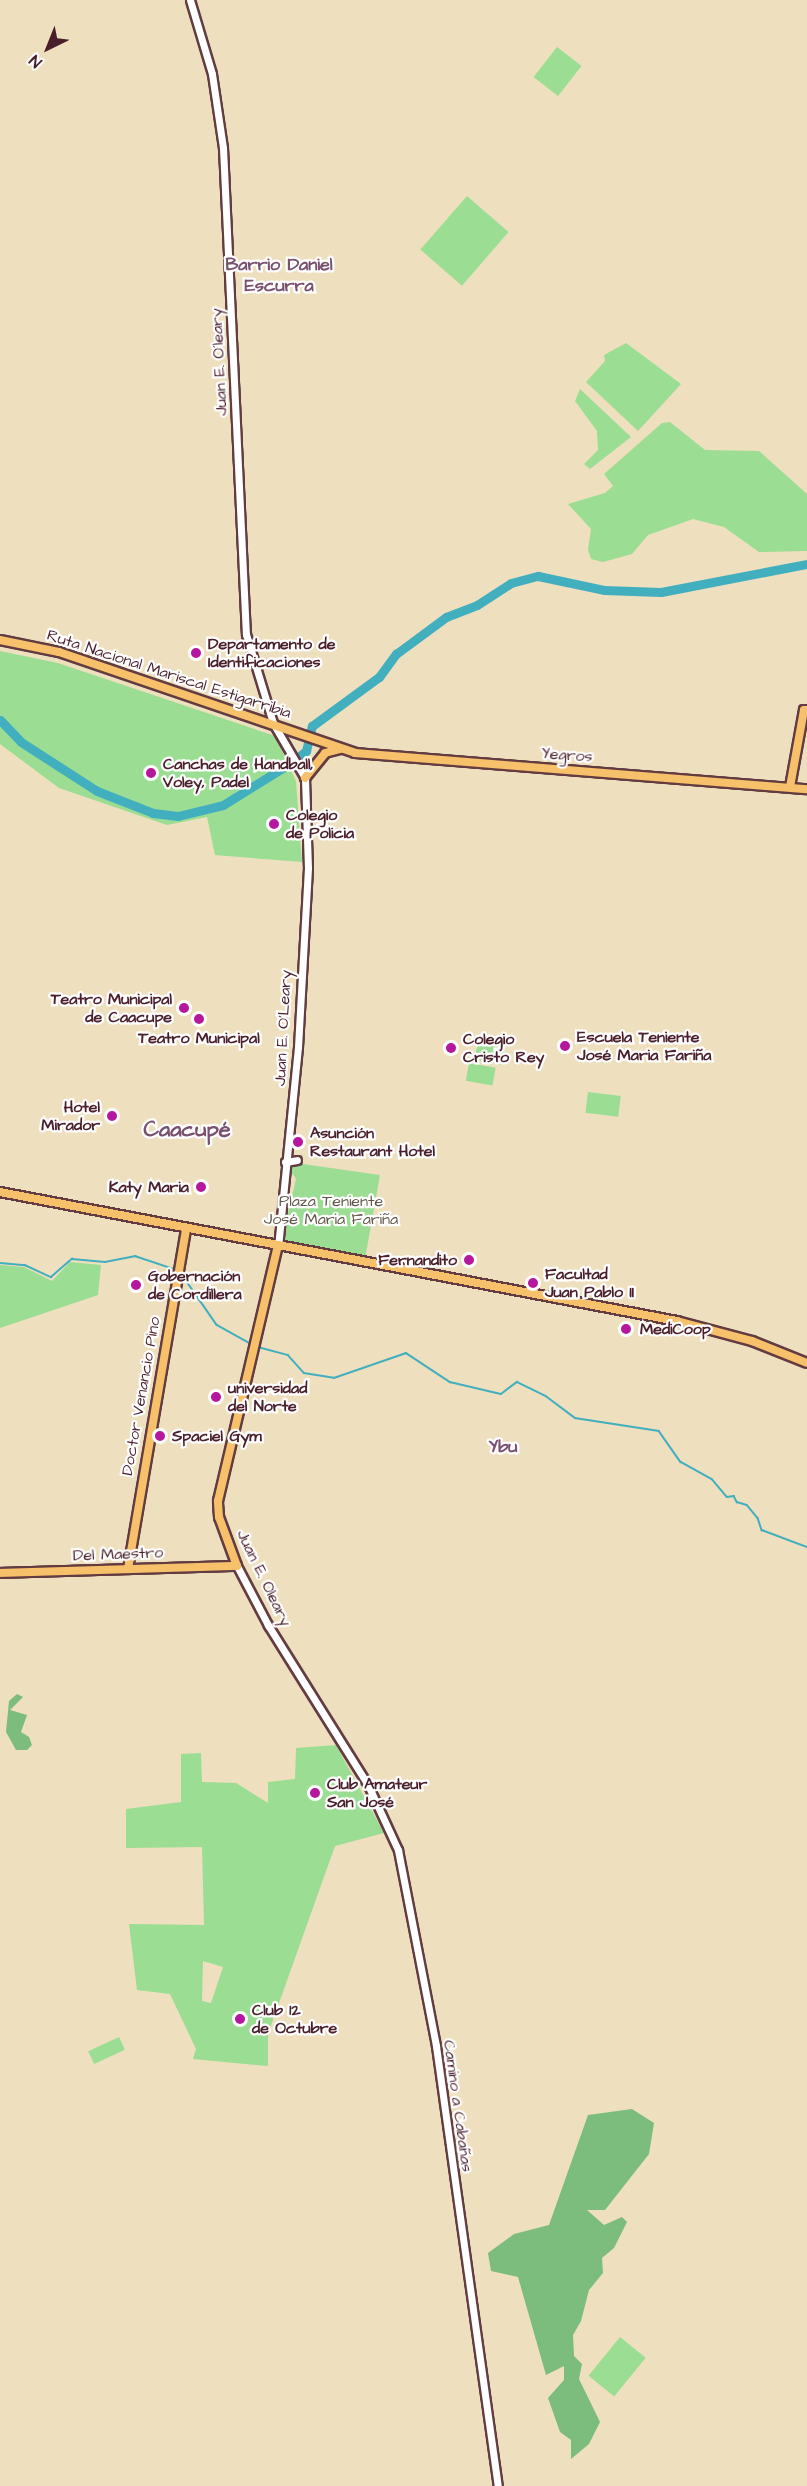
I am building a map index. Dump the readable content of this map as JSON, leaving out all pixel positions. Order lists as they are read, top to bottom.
{
  "streets": {
    "main road": [
      "Ruta Nacional Mariscal Estigarribia",
      "Yegros",
      "Juan E. O'Leary",
      "Doctor Venancio Pino",
      "Del Maestro",
      "Juan E. Oleary"
    ],
    "street": ["Juan E. O´leary", "Camino a Cabañas"]
  },
  "crossings": [
    ["Juan E. O´leary", "Ruta Nacional Mariscal Estigarribia"],
    ["Juan E. O´leary", "Juan E. O'Leary"],
    ["Ruta Nacional Mariscal Estigarribia", "Yegros"],
    ["Ruta Nacional Mariscal Estigarribia", "Juan E. O'Leary"],
    ["Juan E. O'Leary", "Juan E. Oleary"],
    ["Doctor Venancio Pino", "Del Maestro"],
    ["Del Maestro", "Juan E. Oleary"],
    ["Juan E. Oleary", "Camino a Cabañas"]
  ],
  "districts": ["Barrio Daniel Escurra", "Caacupé", "Ybu"],
  "parks": ["Plaza Teniente José Maria Fariña"],
  "places": [
    "Departamento de Identificaciones",
    "Canchas de Handball, Voley, Padel",
    "Colegio de Policia",
    "Teatro Municipal de Caacupe",
    "Teatro Municipal",
    "Escuela Teniente José Maria Fariña",
    "Colegio Cristo Rey",
    "Hotel Mirador",
    "Asunción Restaurant Hotel",
    "Katy Maria",
    "Fernandito",
    "Facultad Juan Pablo II",
    "Gobernación de Cordillera",
    "MediCoop",
    "universidad del Norte",
    "Spaciel Gym",
    "Club Amateur San José",
    "Club 12 de Octubre"
  ],
  "north": "bottom left"
}
